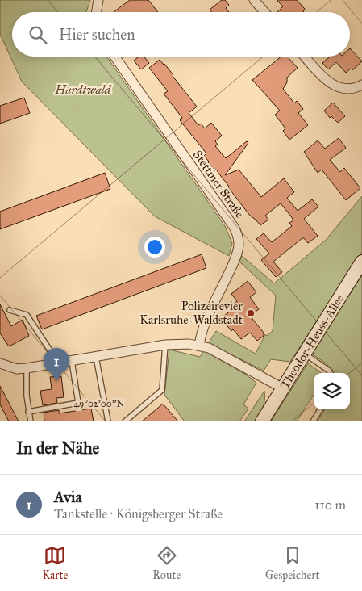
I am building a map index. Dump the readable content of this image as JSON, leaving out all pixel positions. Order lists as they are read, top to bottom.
{
  "streets": {
    "main road": ["Theodor-Heuss-Allee"],
    "street": ["Stettiner Straße"]
  },
  "parks": ["Hardtwald"],
  "places": ["Polizeirevier Karlsruhe-Waldstadt"],
  "page": {
    "search": "Hier suchen",
    "pins": "1",
    "heading": "In der Nähe",
    "list": [
      {
        "mark": "1",
        "name": "Avia",
        "note": "Tankstelle · Königsberger Straße",
        "value": "110 m"
      }
    ],
    "nav": ["Karte", "Route", "Gespeichert"]
  },
  "coordinates": ["49°02'00\"N"]
}
